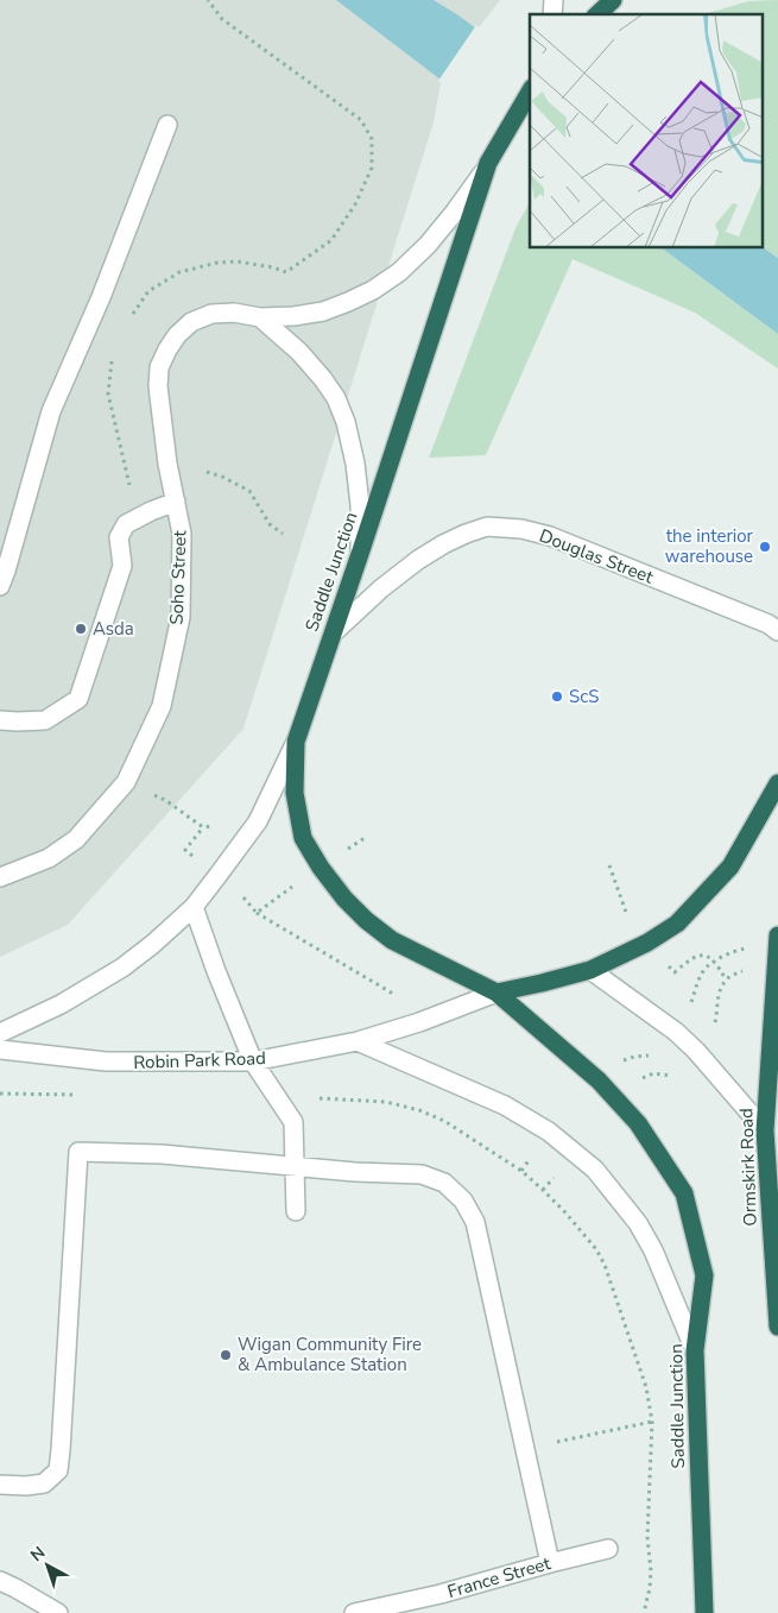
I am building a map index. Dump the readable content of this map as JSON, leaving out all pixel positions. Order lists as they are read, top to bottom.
{
  "streets": {
    "highway": ["Saddle Junction", "Ormskirk Road"],
    "street": [
      "Douglas Street",
      "Soho Street",
      "Robin Park Road",
      "France Street"
    ]
  },
  "crossings": [
    ["Douglas Street", "Saddle Junction"],
    ["Saddle Junction", "Soho Street"],
    ["Saddle Junction", "Robin Park Road"]
  ],
  "places": [
    "the interior warehouse",
    "Asda",
    "ScS",
    "Wigan Community Fire & Ambulance Station"
  ],
  "north": "top left"
}
